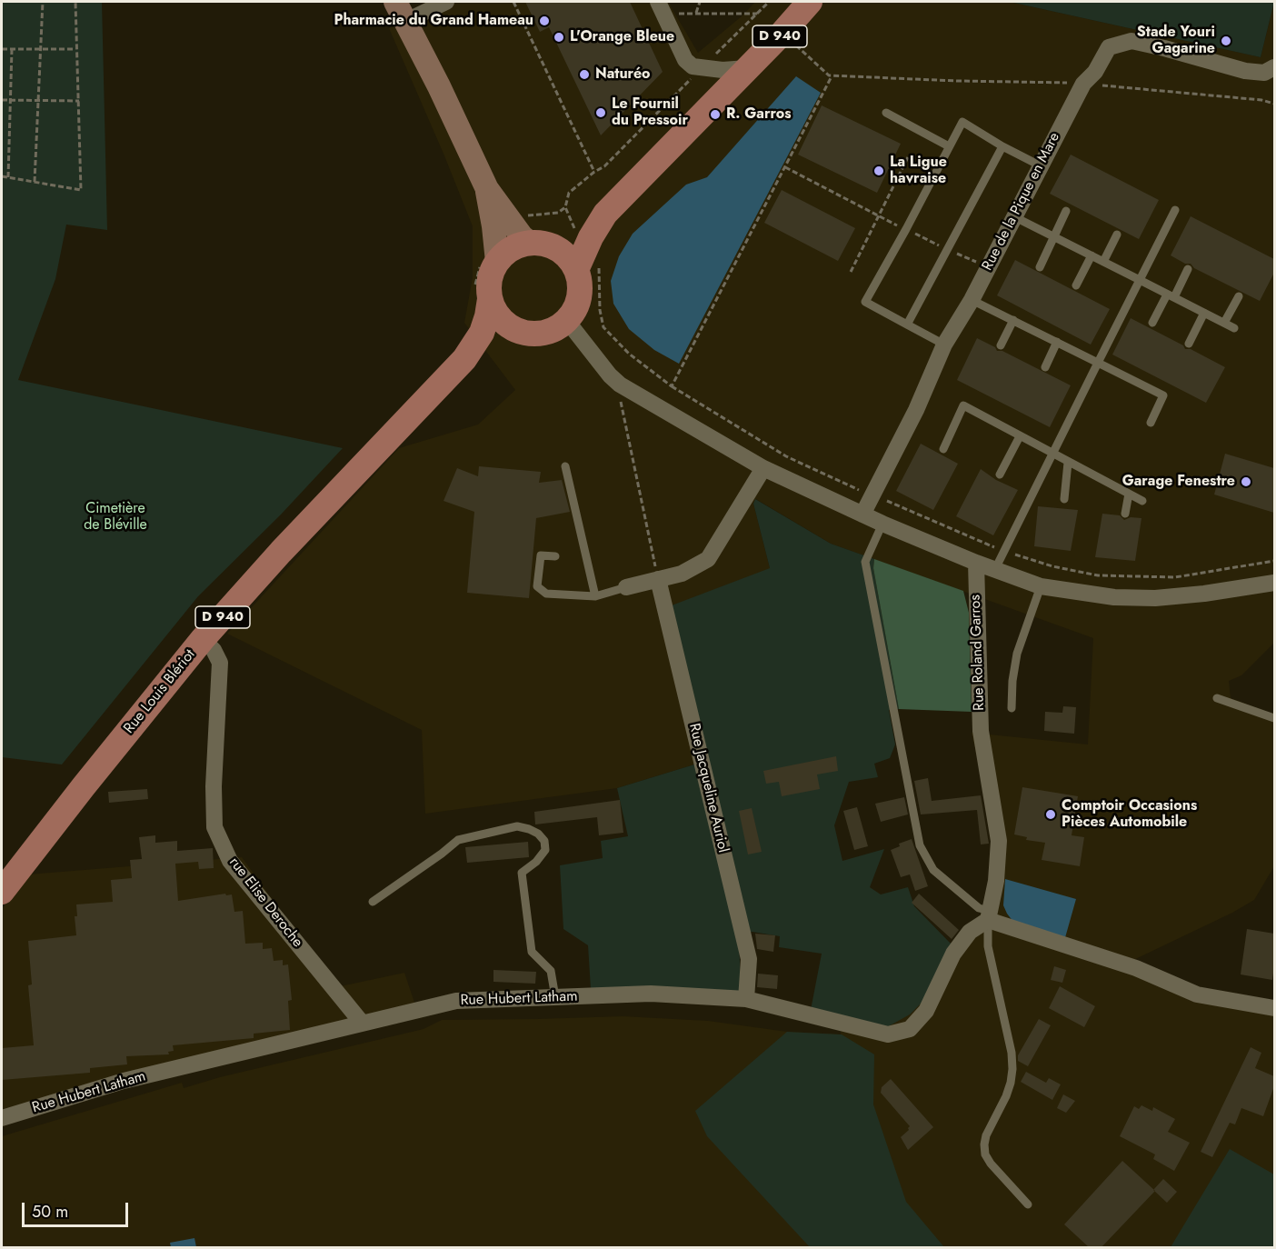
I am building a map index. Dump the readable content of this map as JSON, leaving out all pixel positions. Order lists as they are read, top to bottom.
{
  "streets": {
    "main road": ["D 940", "Rue Louis Blériot"],
    "street": [
      "Rue de la Pique en Mare",
      "Rue Roland Garros",
      "Rue Jacqueline Auriol",
      "rue Elise Deroche",
      "Rue Hubert Latham"
    ]
  },
  "crossings": [
    ["D 940", "Rue Louis Blériot"],
    ["Rue Roland Garros", "Rue Hubert Latham"],
    ["Rue Louis Blériot", "rue Elise Deroche"],
    ["Rue Jacqueline Auriol", "Rue Hubert Latham"],
    ["rue Elise Deroche", "Rue Hubert Latham"]
  ],
  "parks": ["Cimetière de Bléville"],
  "places": [
    "Pharmacie du Grand Hameau",
    "L'Orange Bleue",
    "Stade Youri Gagarine",
    "Naturéo",
    "Le Fournil du Pressoir",
    "R. Garros",
    "La Ligue havraise",
    "Garage Fenestre",
    "Comptoir Occasions Pièces Automobile"
  ],
  "scale_bar": "50 m"
}
